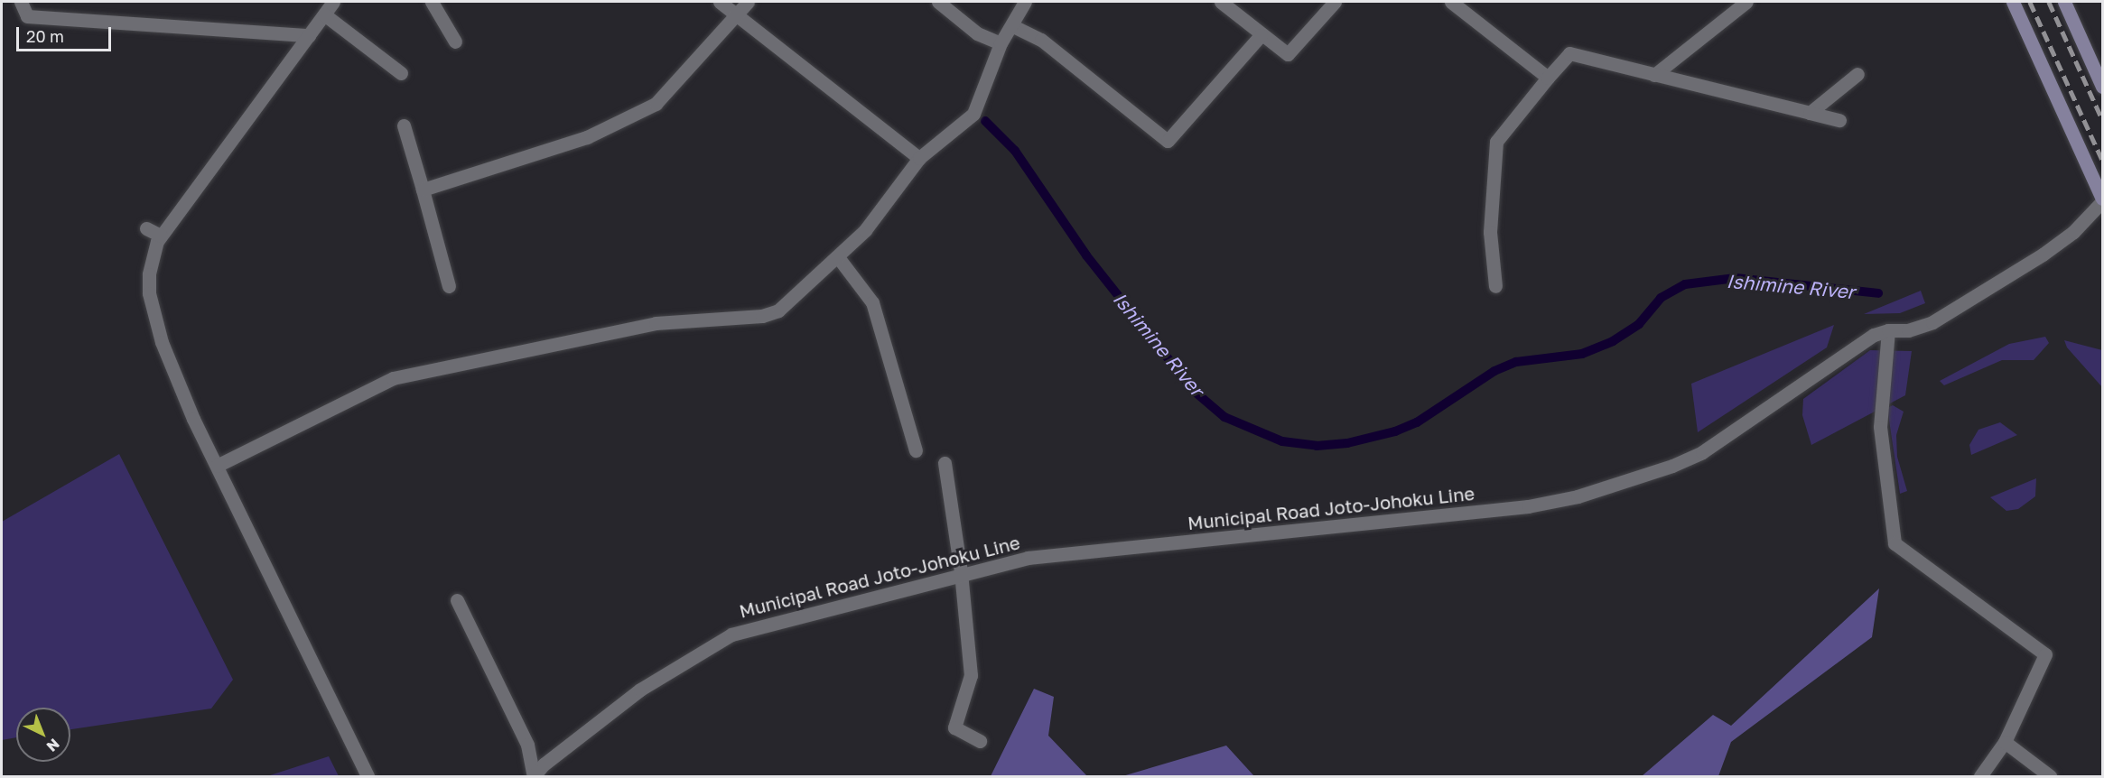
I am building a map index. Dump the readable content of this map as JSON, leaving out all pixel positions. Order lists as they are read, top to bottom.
{
  "streets": {
    "street": ["Municipal Road Joto-Johoku Line"]
  },
  "water": ["Ishimine River"],
  "scale_bar": "20 m",
  "north": "bottom right"
}
